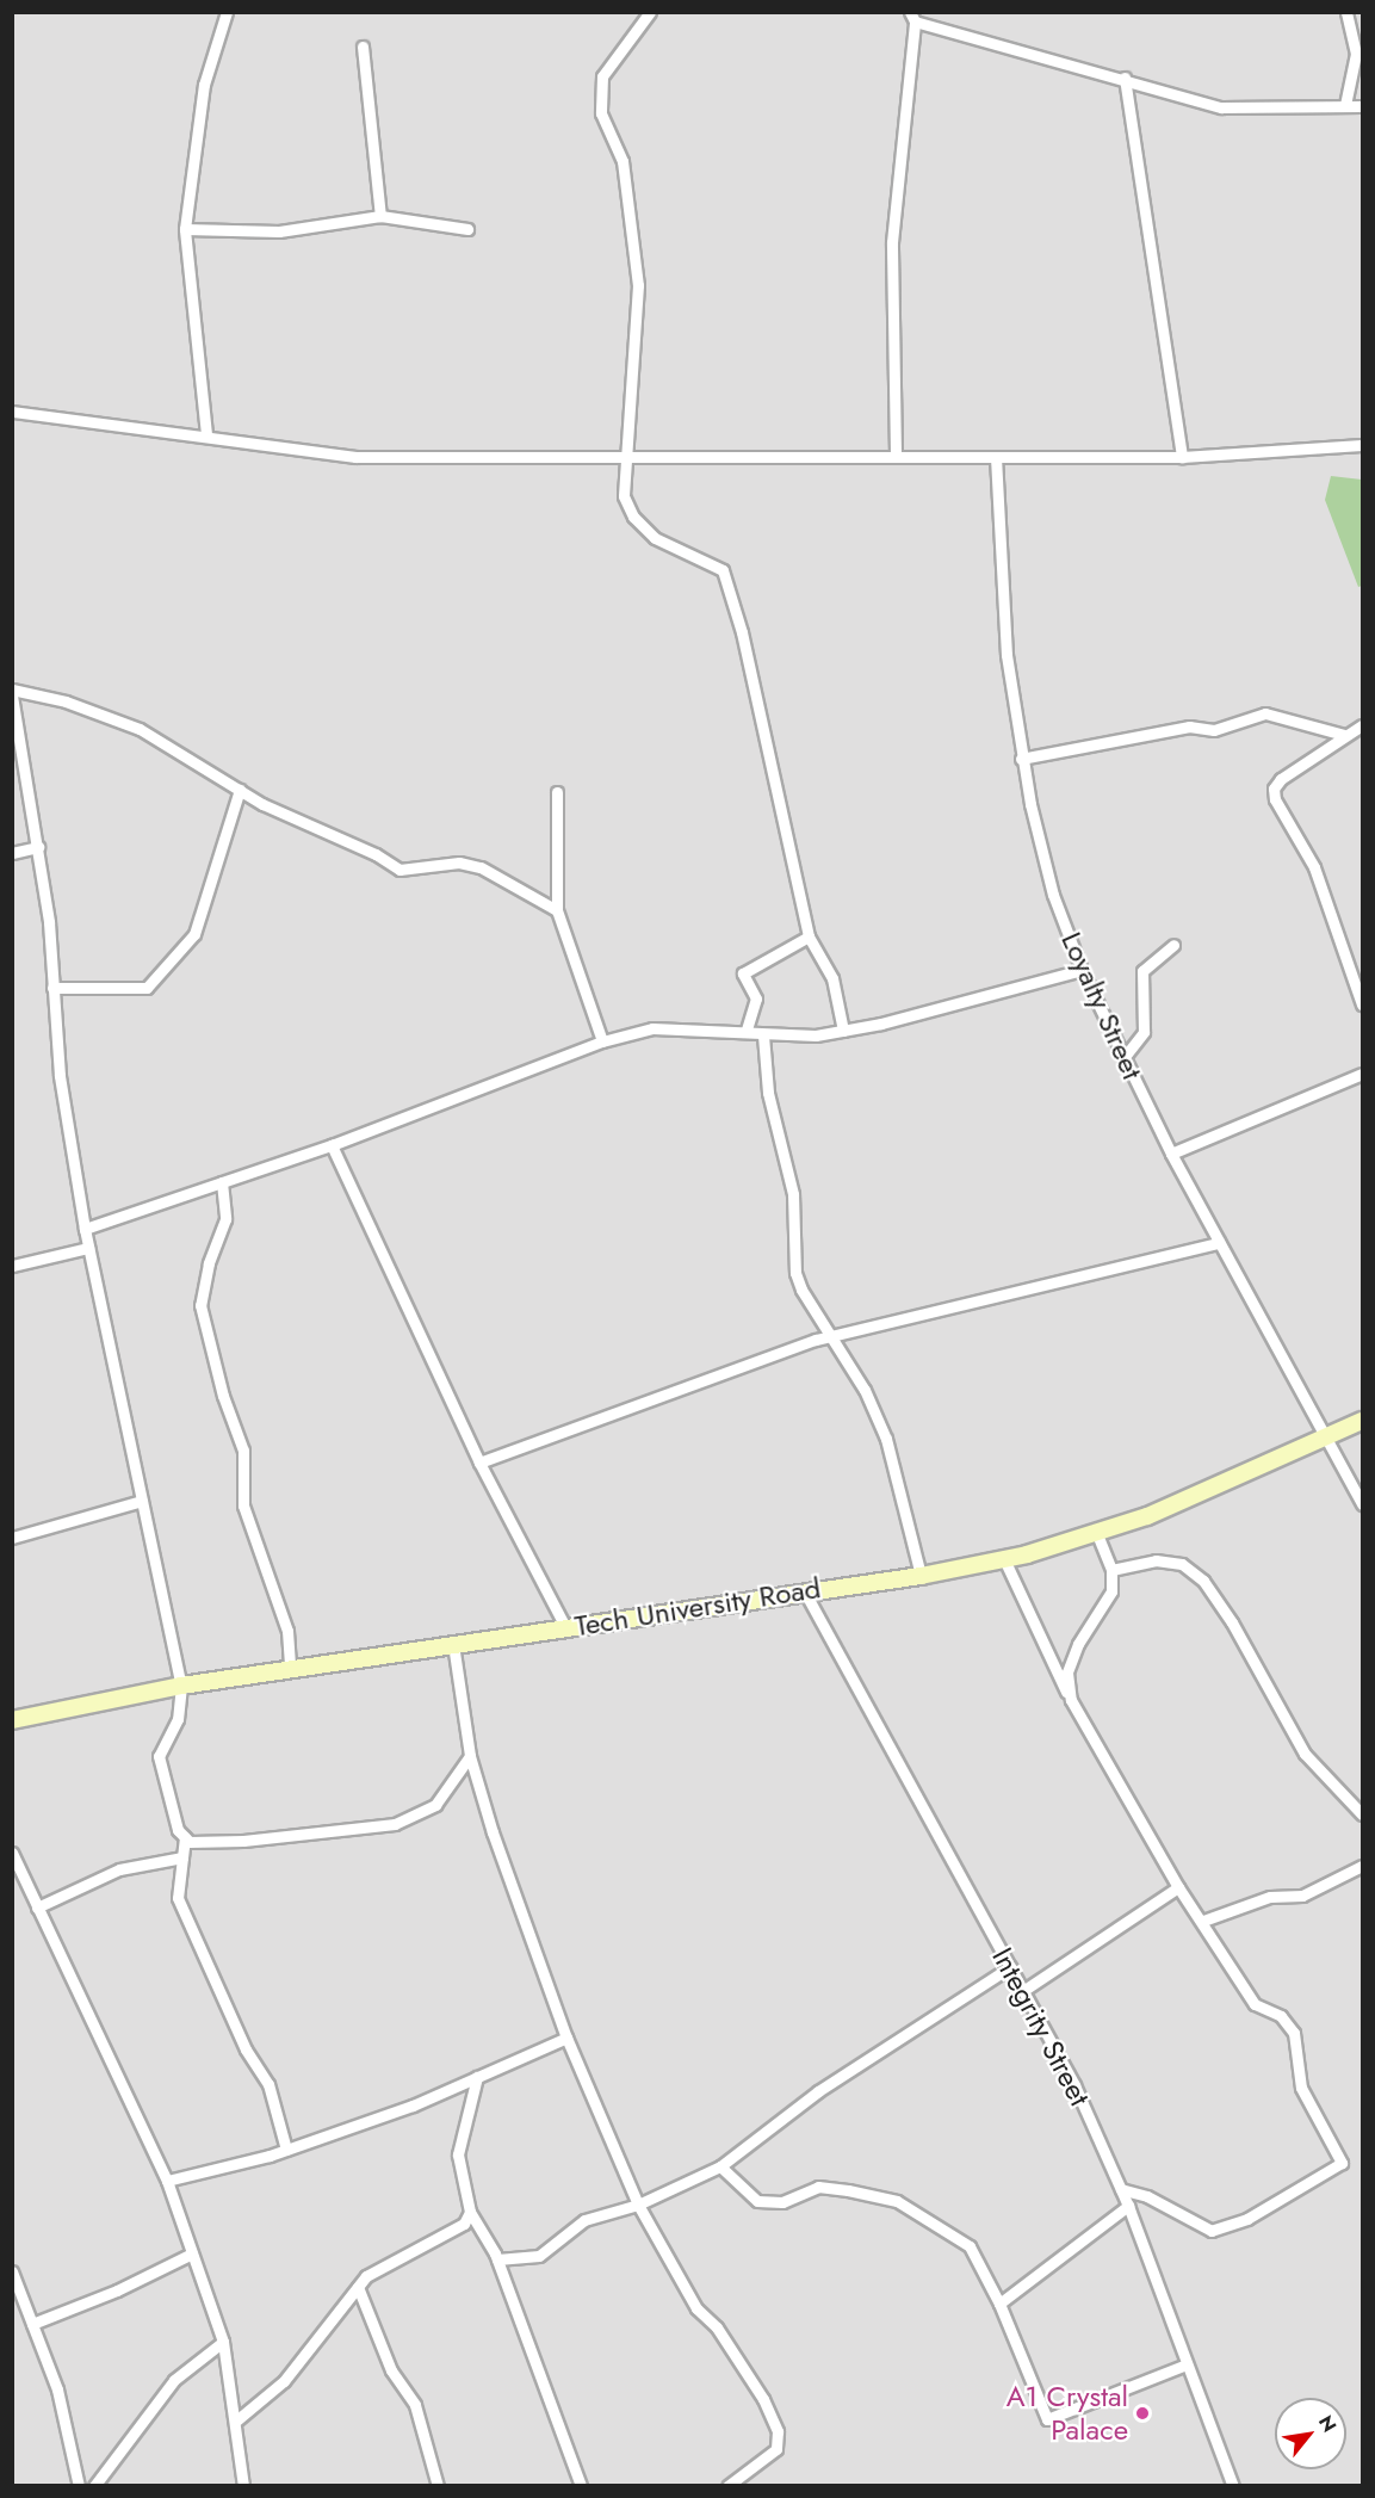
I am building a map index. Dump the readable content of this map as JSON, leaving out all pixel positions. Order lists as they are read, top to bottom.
{
  "streets": {
    "street": ["Loyalty Street", "Tech University Road", "Integrity Street"]
  },
  "crossings": [
    ["Loyalty Street", "Tech University Road"],
    ["Tech University Road", "Integrity Street"]
  ],
  "places": ["A1 Crystal Palace"],
  "north": "top right"
}
